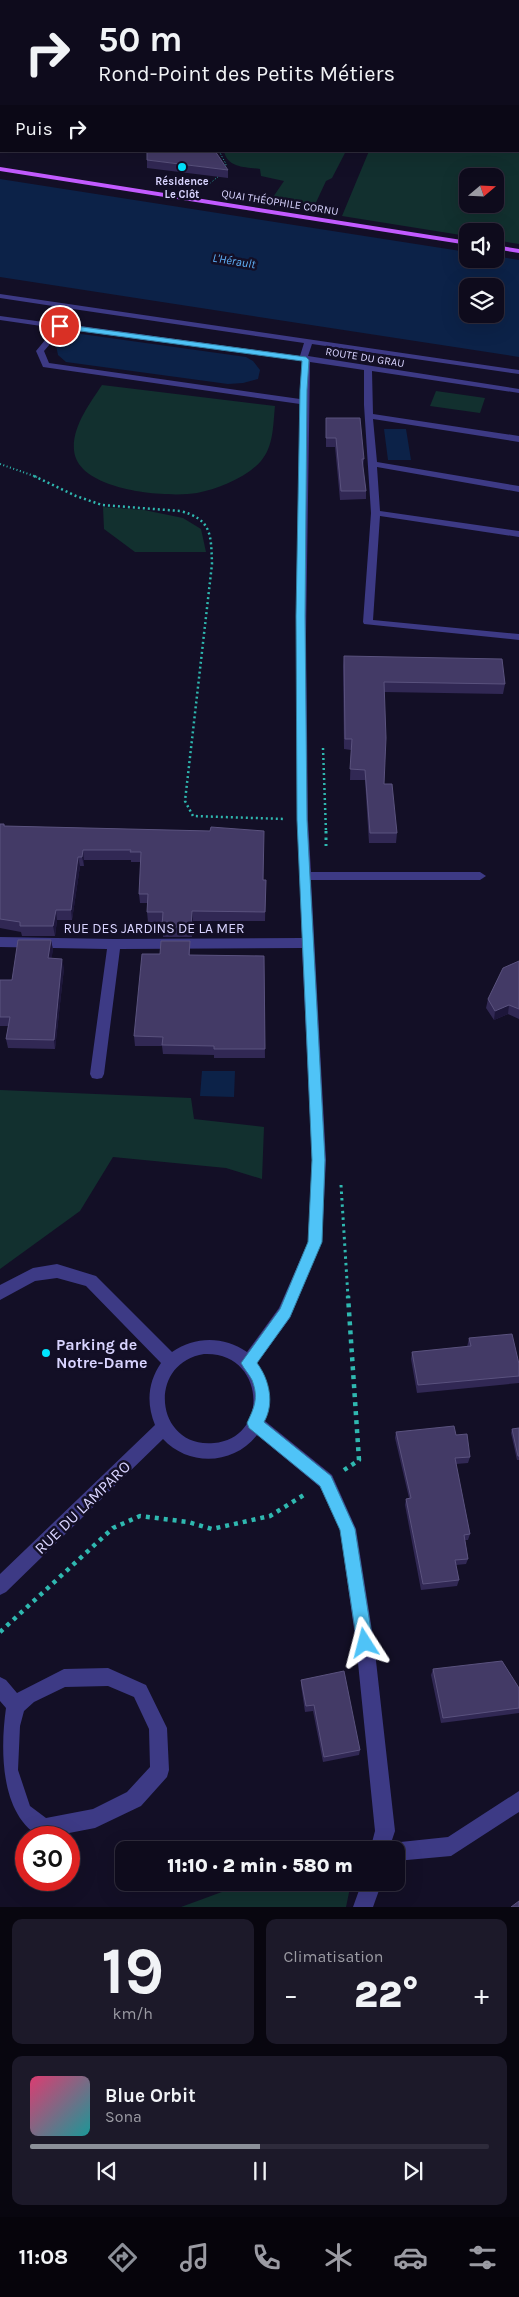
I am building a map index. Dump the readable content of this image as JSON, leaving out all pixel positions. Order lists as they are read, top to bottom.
{
  "streets": {
    "main road": ["QUAI THÉOPHILE CORNU"],
    "street": ["ROUTE DU GRAU", "RUE DES JARDINS DE LA MER", "RUE DU LAMPARO"]
  },
  "water": ["L'Hérault"],
  "places": ["Résidence Le Clôt", "Parking de Notre-Dame"],
  "north": "right",
  "page": {
    "turn": ["50 m", "Rond-Point des Petits Métiers"],
    "then": "Puis",
    "limit": "30",
    "trip": "11:10 · 2 min · 580 m",
    "tile": [
      ["19", "km/h"],
      "Climatisation"
    ],
    "heat": ["−", "22°", "+"],
    "song": ["Blue Orbit", "Sona"],
    "tabs": "11:08"
  }
}
